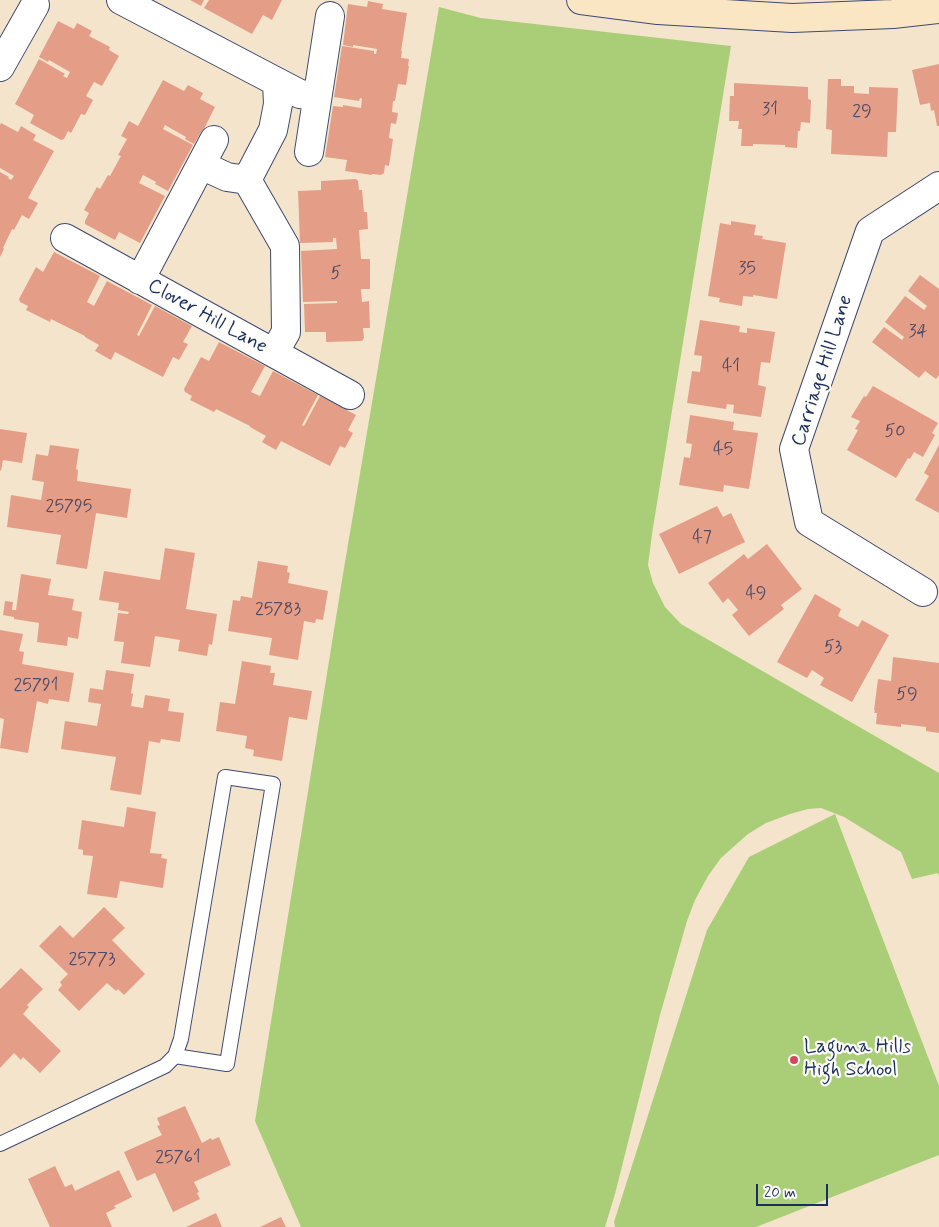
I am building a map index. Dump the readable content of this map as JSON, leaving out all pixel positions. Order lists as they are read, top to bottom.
{
  "streets": {
    "street": ["Clover Hill Lane", "Carriage Hill Lane"]
  },
  "places": ["Laguna Hills High School"],
  "house_numbers": [
    "31",
    "29",
    "35",
    "5",
    "34",
    "41",
    "50",
    "45",
    "25795",
    "47",
    "49",
    "25783",
    "53",
    "25791",
    "59",
    "25773",
    "25761"
  ],
  "scale_bar": "20 m"
}
